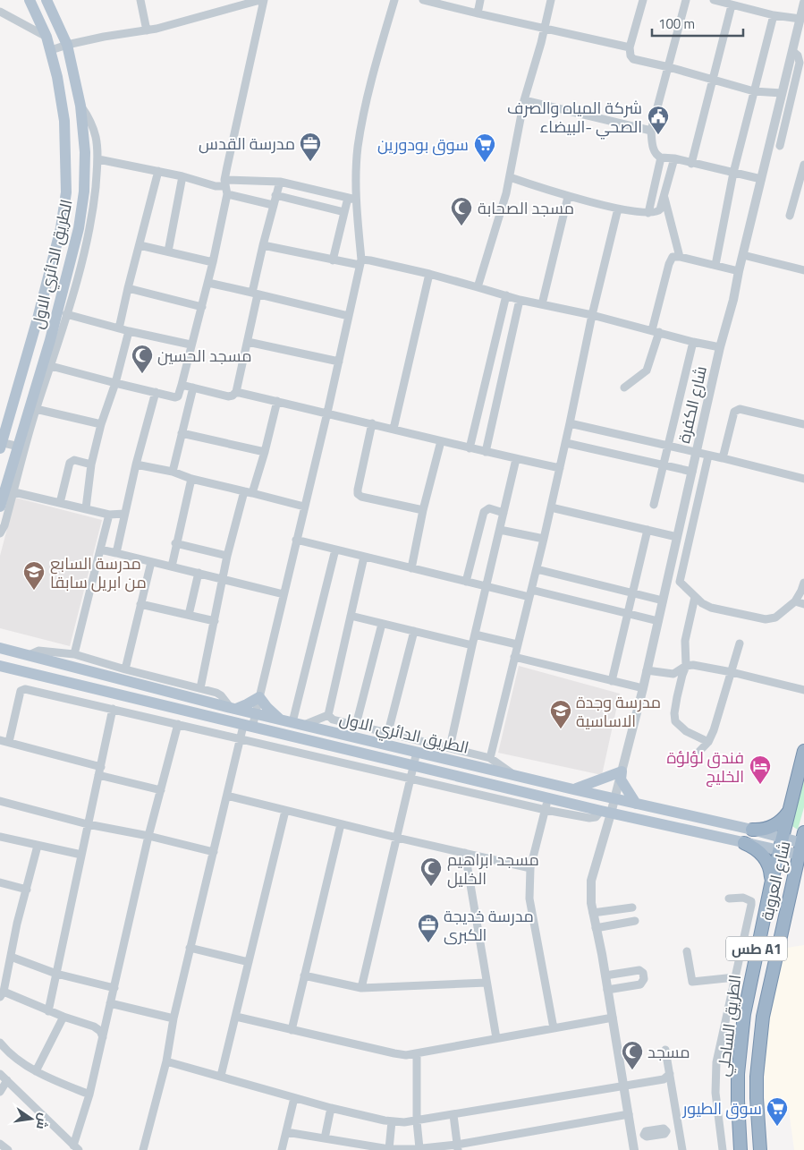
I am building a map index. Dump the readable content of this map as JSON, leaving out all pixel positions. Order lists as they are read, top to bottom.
{
  "streets": {
    "highway": ["شارع العروبة", "طس A1", "الطريق الساحلي"],
    "main road": ["الطريق الدائري الاول"],
    "street": ["شارع الكفرة"]
  },
  "crossings": [
    ["الطريق الدائري الاول", "شارع الكفرة"],
    ["الطريق الدائري الاول", "شارع العروبة"],
    ["الطريق الدائري الاول", "الطريق الساحلي"]
  ],
  "places": {
    "public building": ["شركة المياه والصرف الصحي -البيضاء"],
    "office": ["مدرسة القدس", "مدرسة خديجة الكبرى"],
    "supermarket": ["سوق بودورين", "سوق الطيور"],
    "mosque": [
      "مسجد الصحابة",
      "مسجد الحسين",
      "مسجد ابراهيم الخليل",
      "مسجد"
    ],
    "school or university": ["مدرسة السابع من ابريل سابقا", "مدرسة وجدة الاساسية"],
    "hotel": ["فندق لؤلؤة الخليج"]
  },
  "scale_bar": "100 m",
  "north": "right"
}
